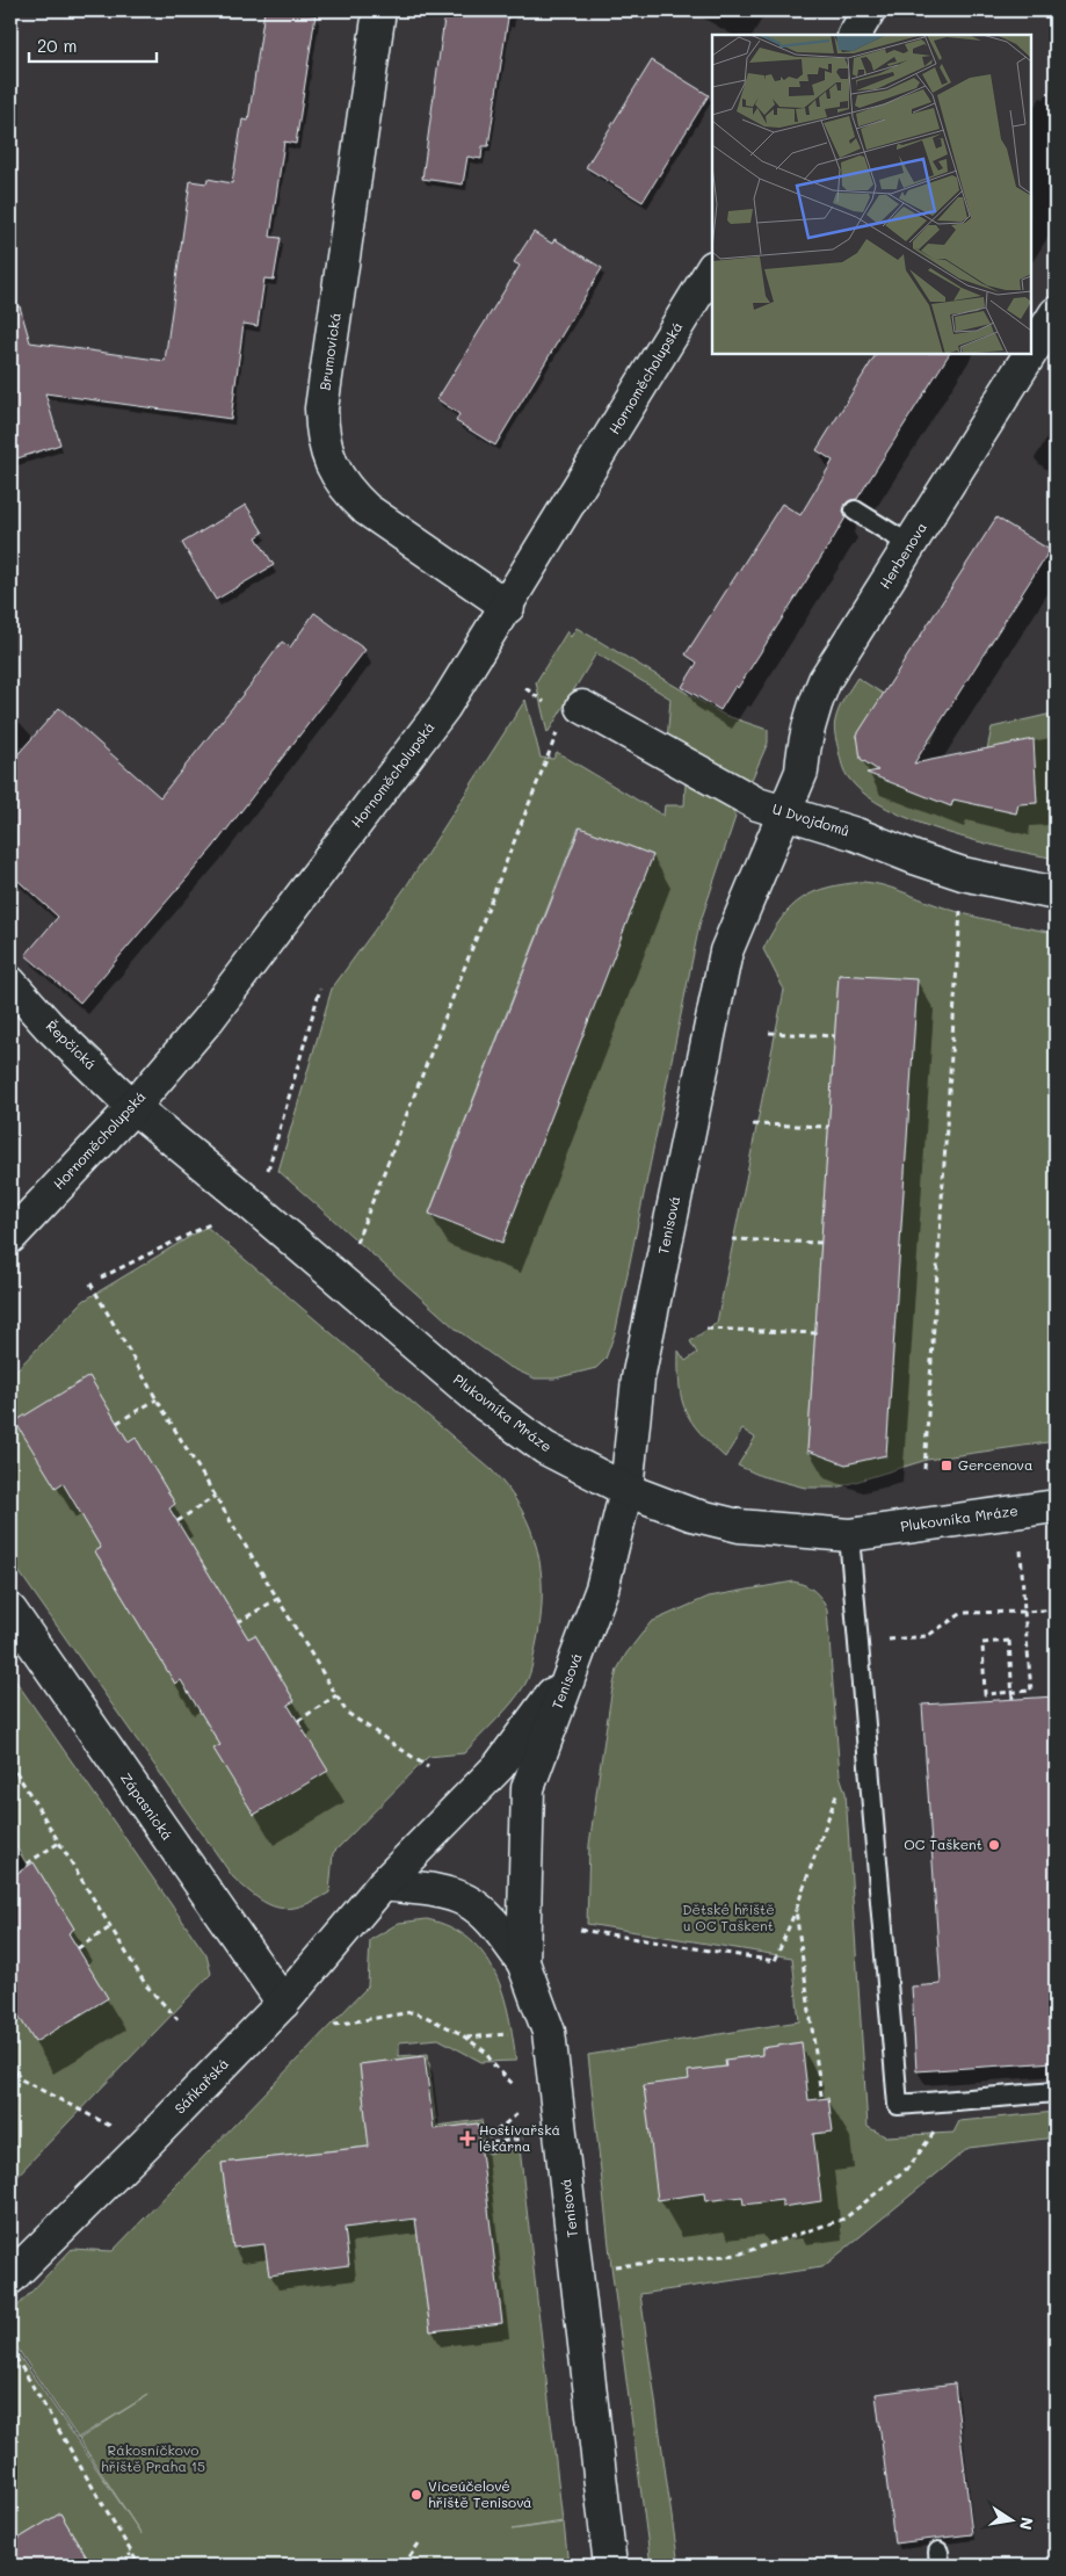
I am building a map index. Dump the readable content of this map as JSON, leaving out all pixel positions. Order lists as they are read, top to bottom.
{
  "streets": {
    "street": [
      "Brumovická",
      "Hornoměcholupská",
      "Herbenova",
      "U Dvojdomů",
      "Řepčická",
      "Tenisová",
      "Plukovníka Mráze",
      "Zápasnická",
      "Sáňkařská"
    ]
  },
  "crossings": [
    ["Brumovická", "Hornoměcholupská"],
    ["Hornoměcholupská", "Řepčická"],
    ["Hornoměcholupská", "Plukovníka Mráze"],
    ["Herbenova", "U Dvojdomů"],
    ["Herbenova", "Tenisová"],
    ["U Dvojdomů", "Tenisová"],
    ["Řepčická", "Plukovníka Mráze"],
    ["Tenisová", "Plukovníka Mráze"],
    ["Tenisová", "Sáňkařská"],
    ["Zápasnická", "Sáňkařská"]
  ],
  "parks": ["Dětské hřiště u OC Taškent", "Rákosníčkovo hřiště Praha 15"],
  "places": {
    "transit": ["Gercenova"],
    "other": ["OC Taškent", "Víceúčelové hřiště Tenisová"],
    "health": ["Hostivařská lékárna"]
  },
  "scale_bar": "20 m",
  "north": "right"
}
